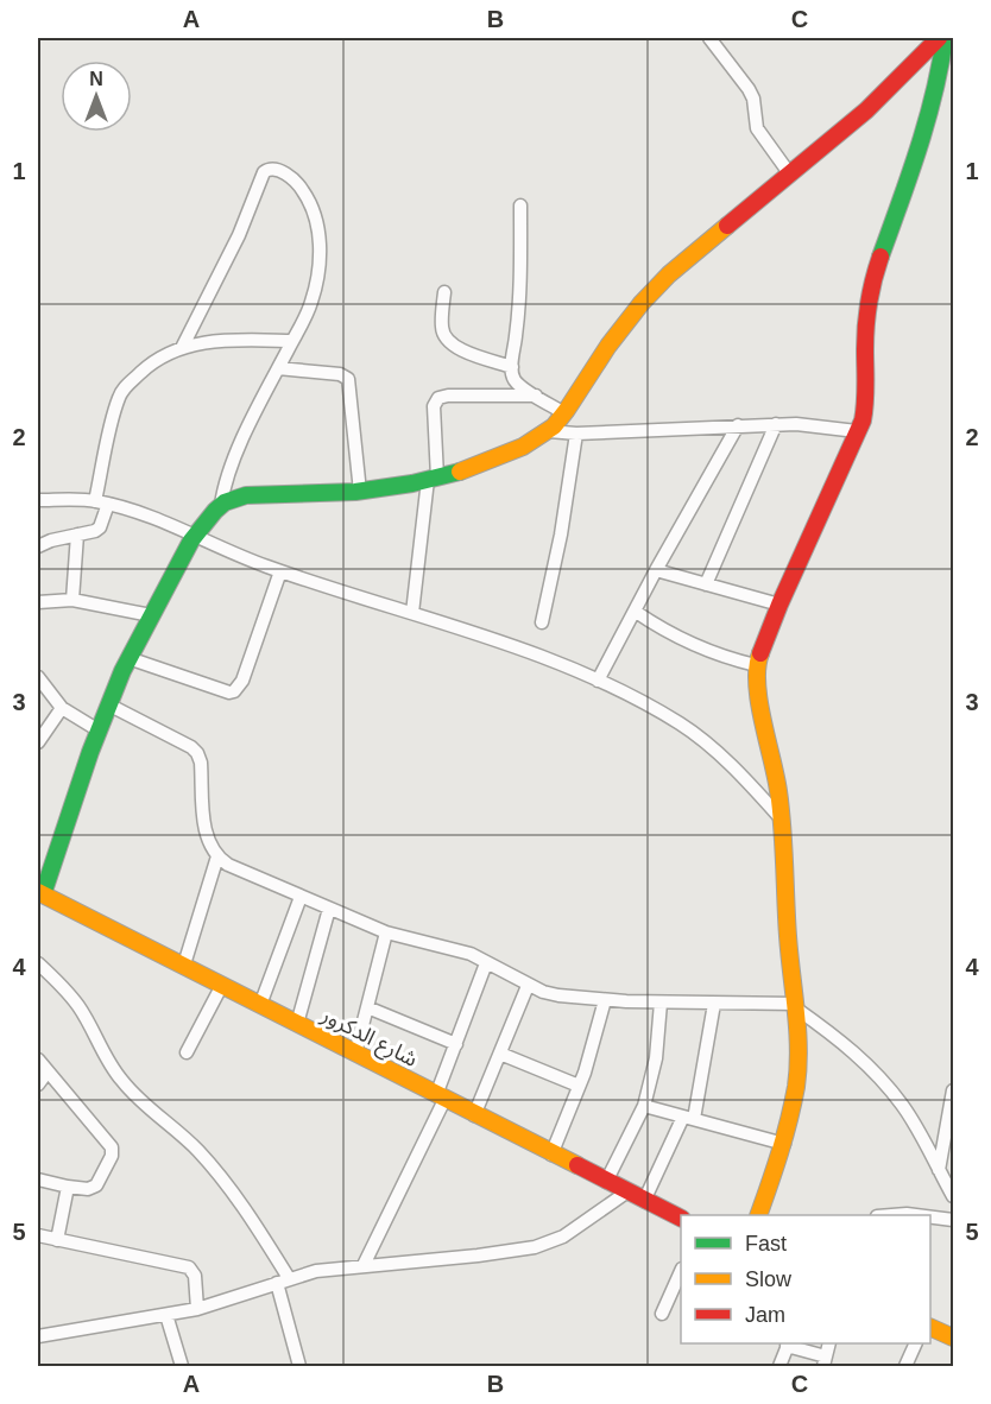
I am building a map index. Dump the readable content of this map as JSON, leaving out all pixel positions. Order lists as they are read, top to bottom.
{
  "streets": {
    "street": ["شارع الدكرور"]
  },
  "legend": ["Fast", "Slow", "Jam"],
  "north": "top",
  "grid": {
    "columns": ["A", "B", "C"],
    "rows": [
      "1",
      "2",
      "3",
      "4",
      "5"
    ]
  }
}
